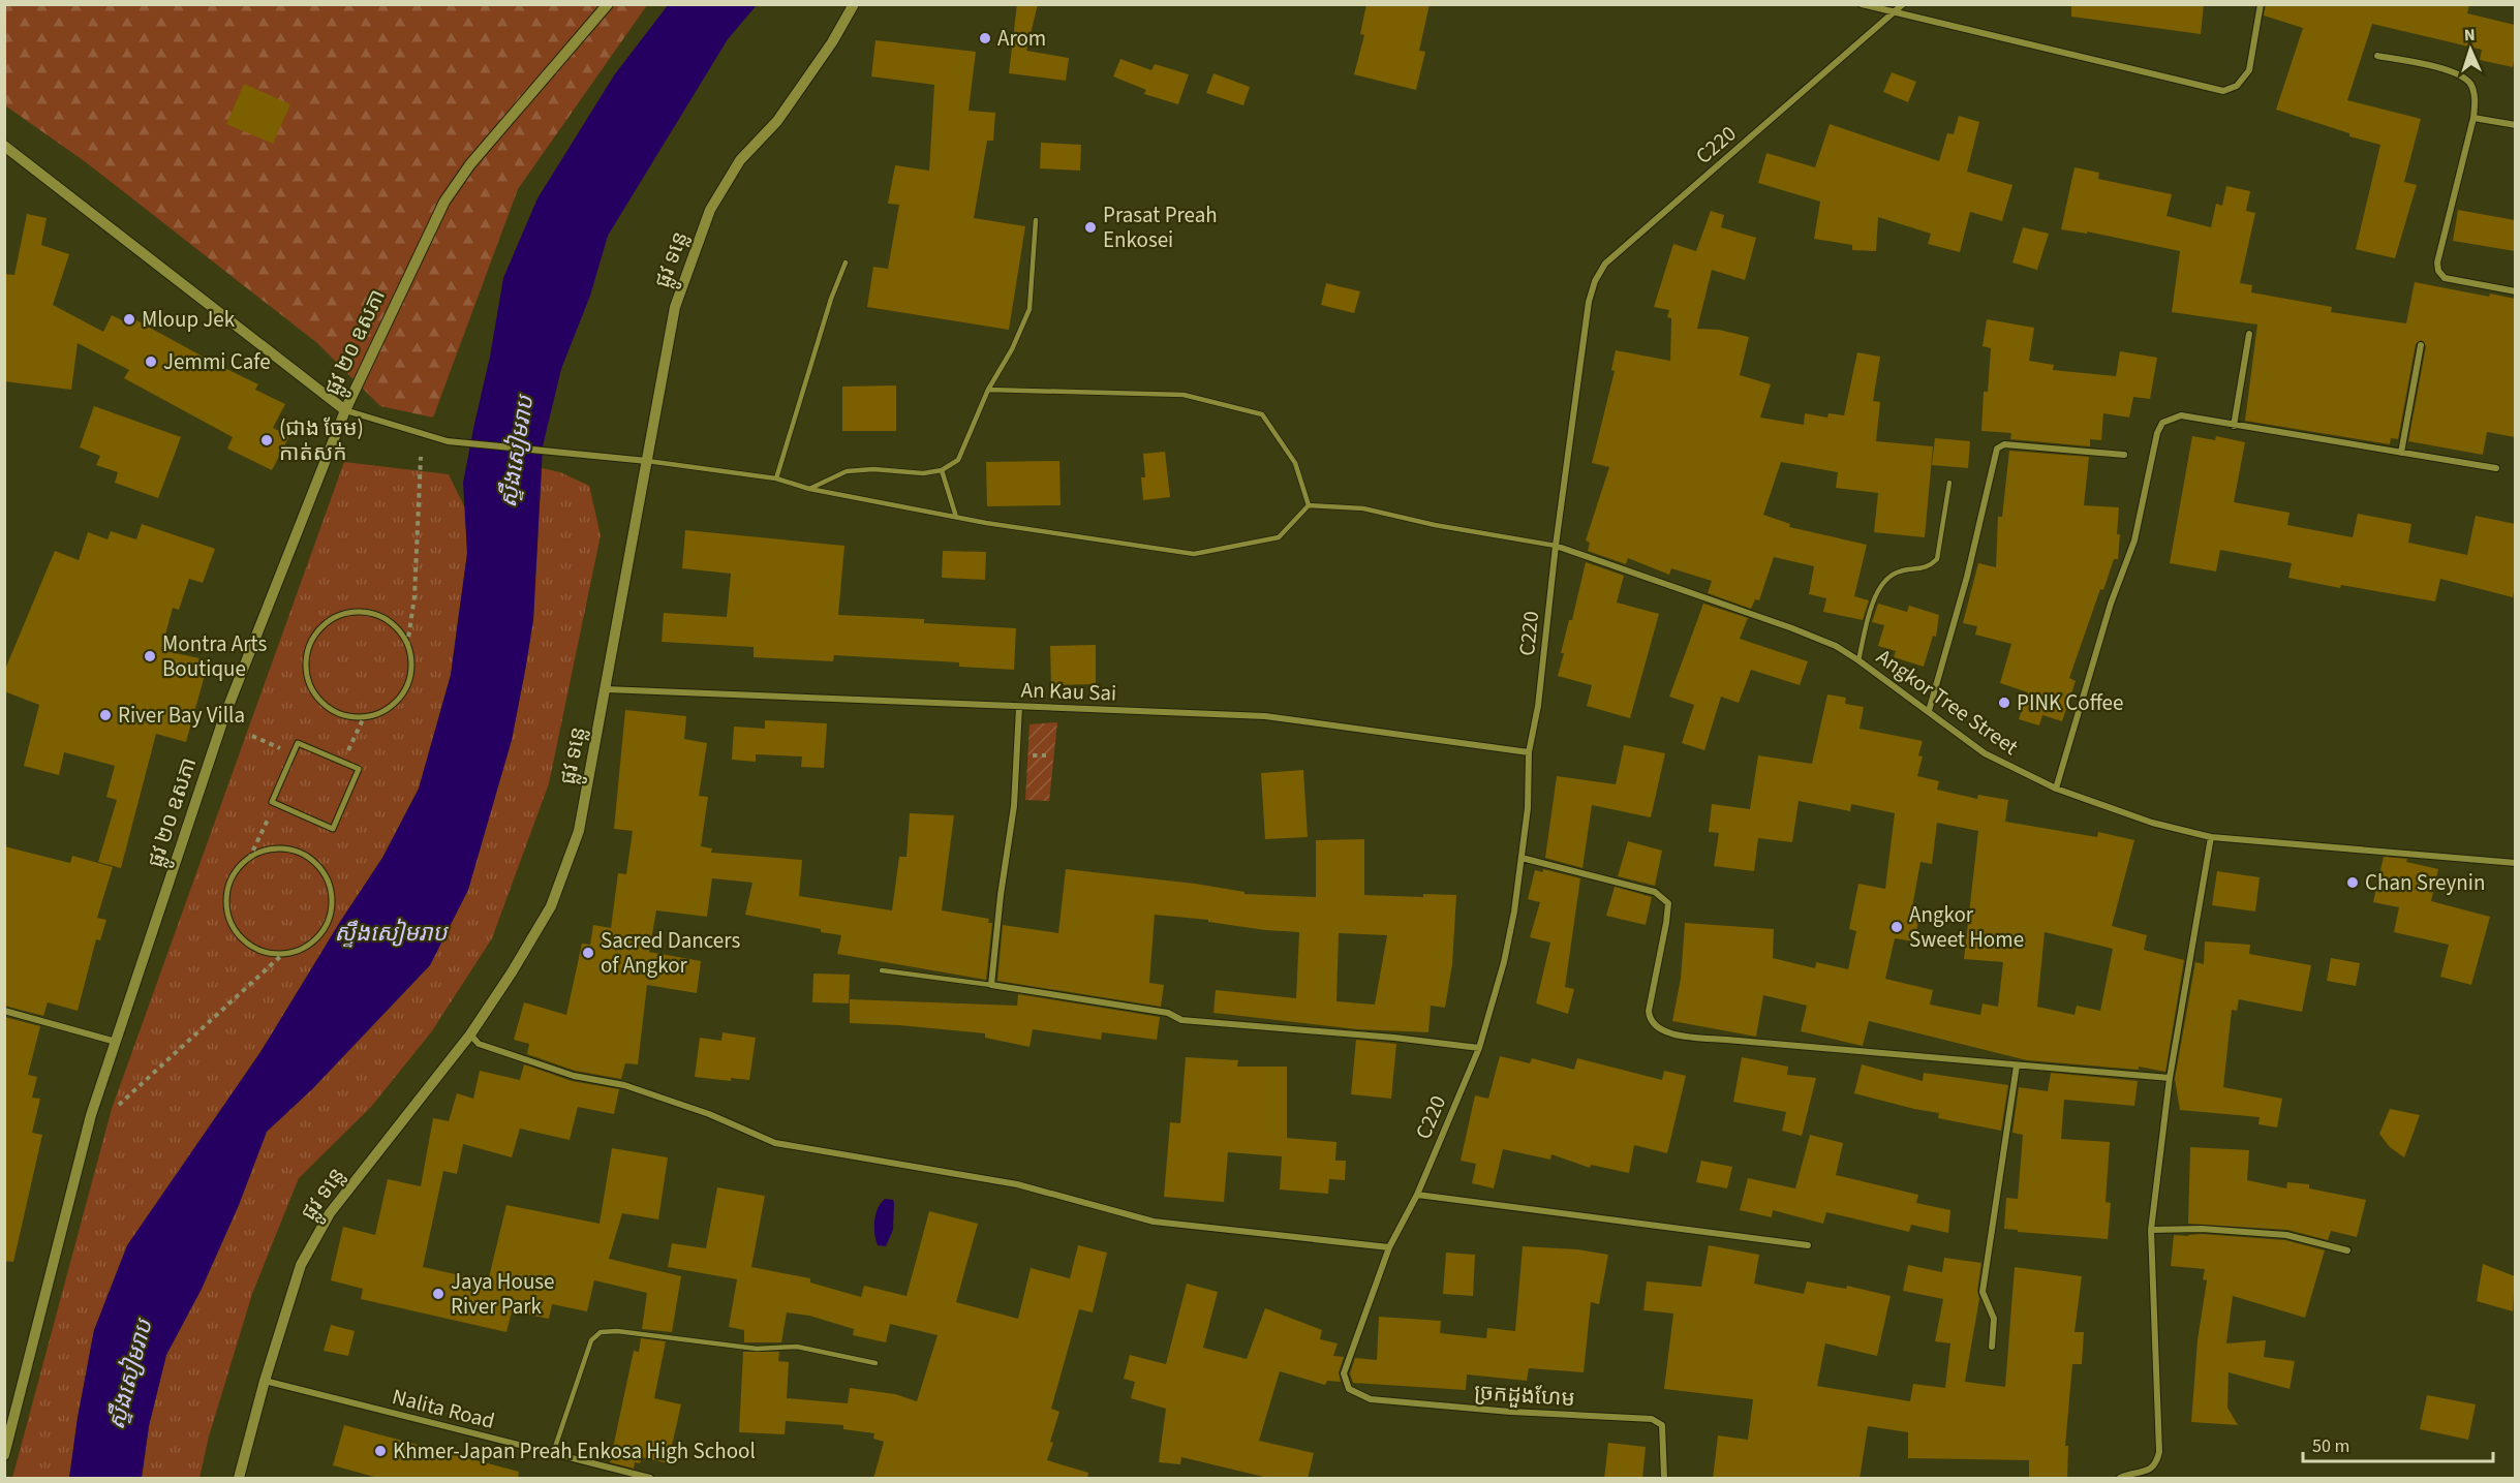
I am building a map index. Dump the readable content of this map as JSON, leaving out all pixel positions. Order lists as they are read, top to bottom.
{
  "streets": {
    "street": [
      "C220",
      "ផ្លូវ ទន្លេ",
      "ផ្លូវ ២០ ឧសភា",
      "An Kau Sai",
      "Angkor Tree Street",
      "ច្រកដួងហែម",
      "Nalita Road"
    ]
  },
  "crossings": [
    ["C220", "An Kau Sai"],
    ["C220", "Angkor Tree Street"],
    ["C220", "ច្រកដួងហែម"],
    ["ផ្លូវ ទន្លេ", "An Kau Sai"],
    ["ផ្លូវ ទន្លេ", "Nalita Road"]
  ],
  "water": ["ស្ទឹងសៀមរាប"],
  "places": [
    "Arom",
    "Prasat Preah Enkosei",
    "Mloup Jek",
    "Jemmi Cafe",
    "(ជាង ចែម) កាត់សក់",
    "Montra Arts Boutique",
    "PINK Coffee",
    "River Bay Villa",
    "Chan Sreynin",
    "Angkor Sweet Home",
    "Sacred Dancers of Angkor",
    "Jaya House River Park",
    "Khmer-Japan Preah Enkosa High School"
  ],
  "scale_bar": "50 m",
  "north": "top"
}
